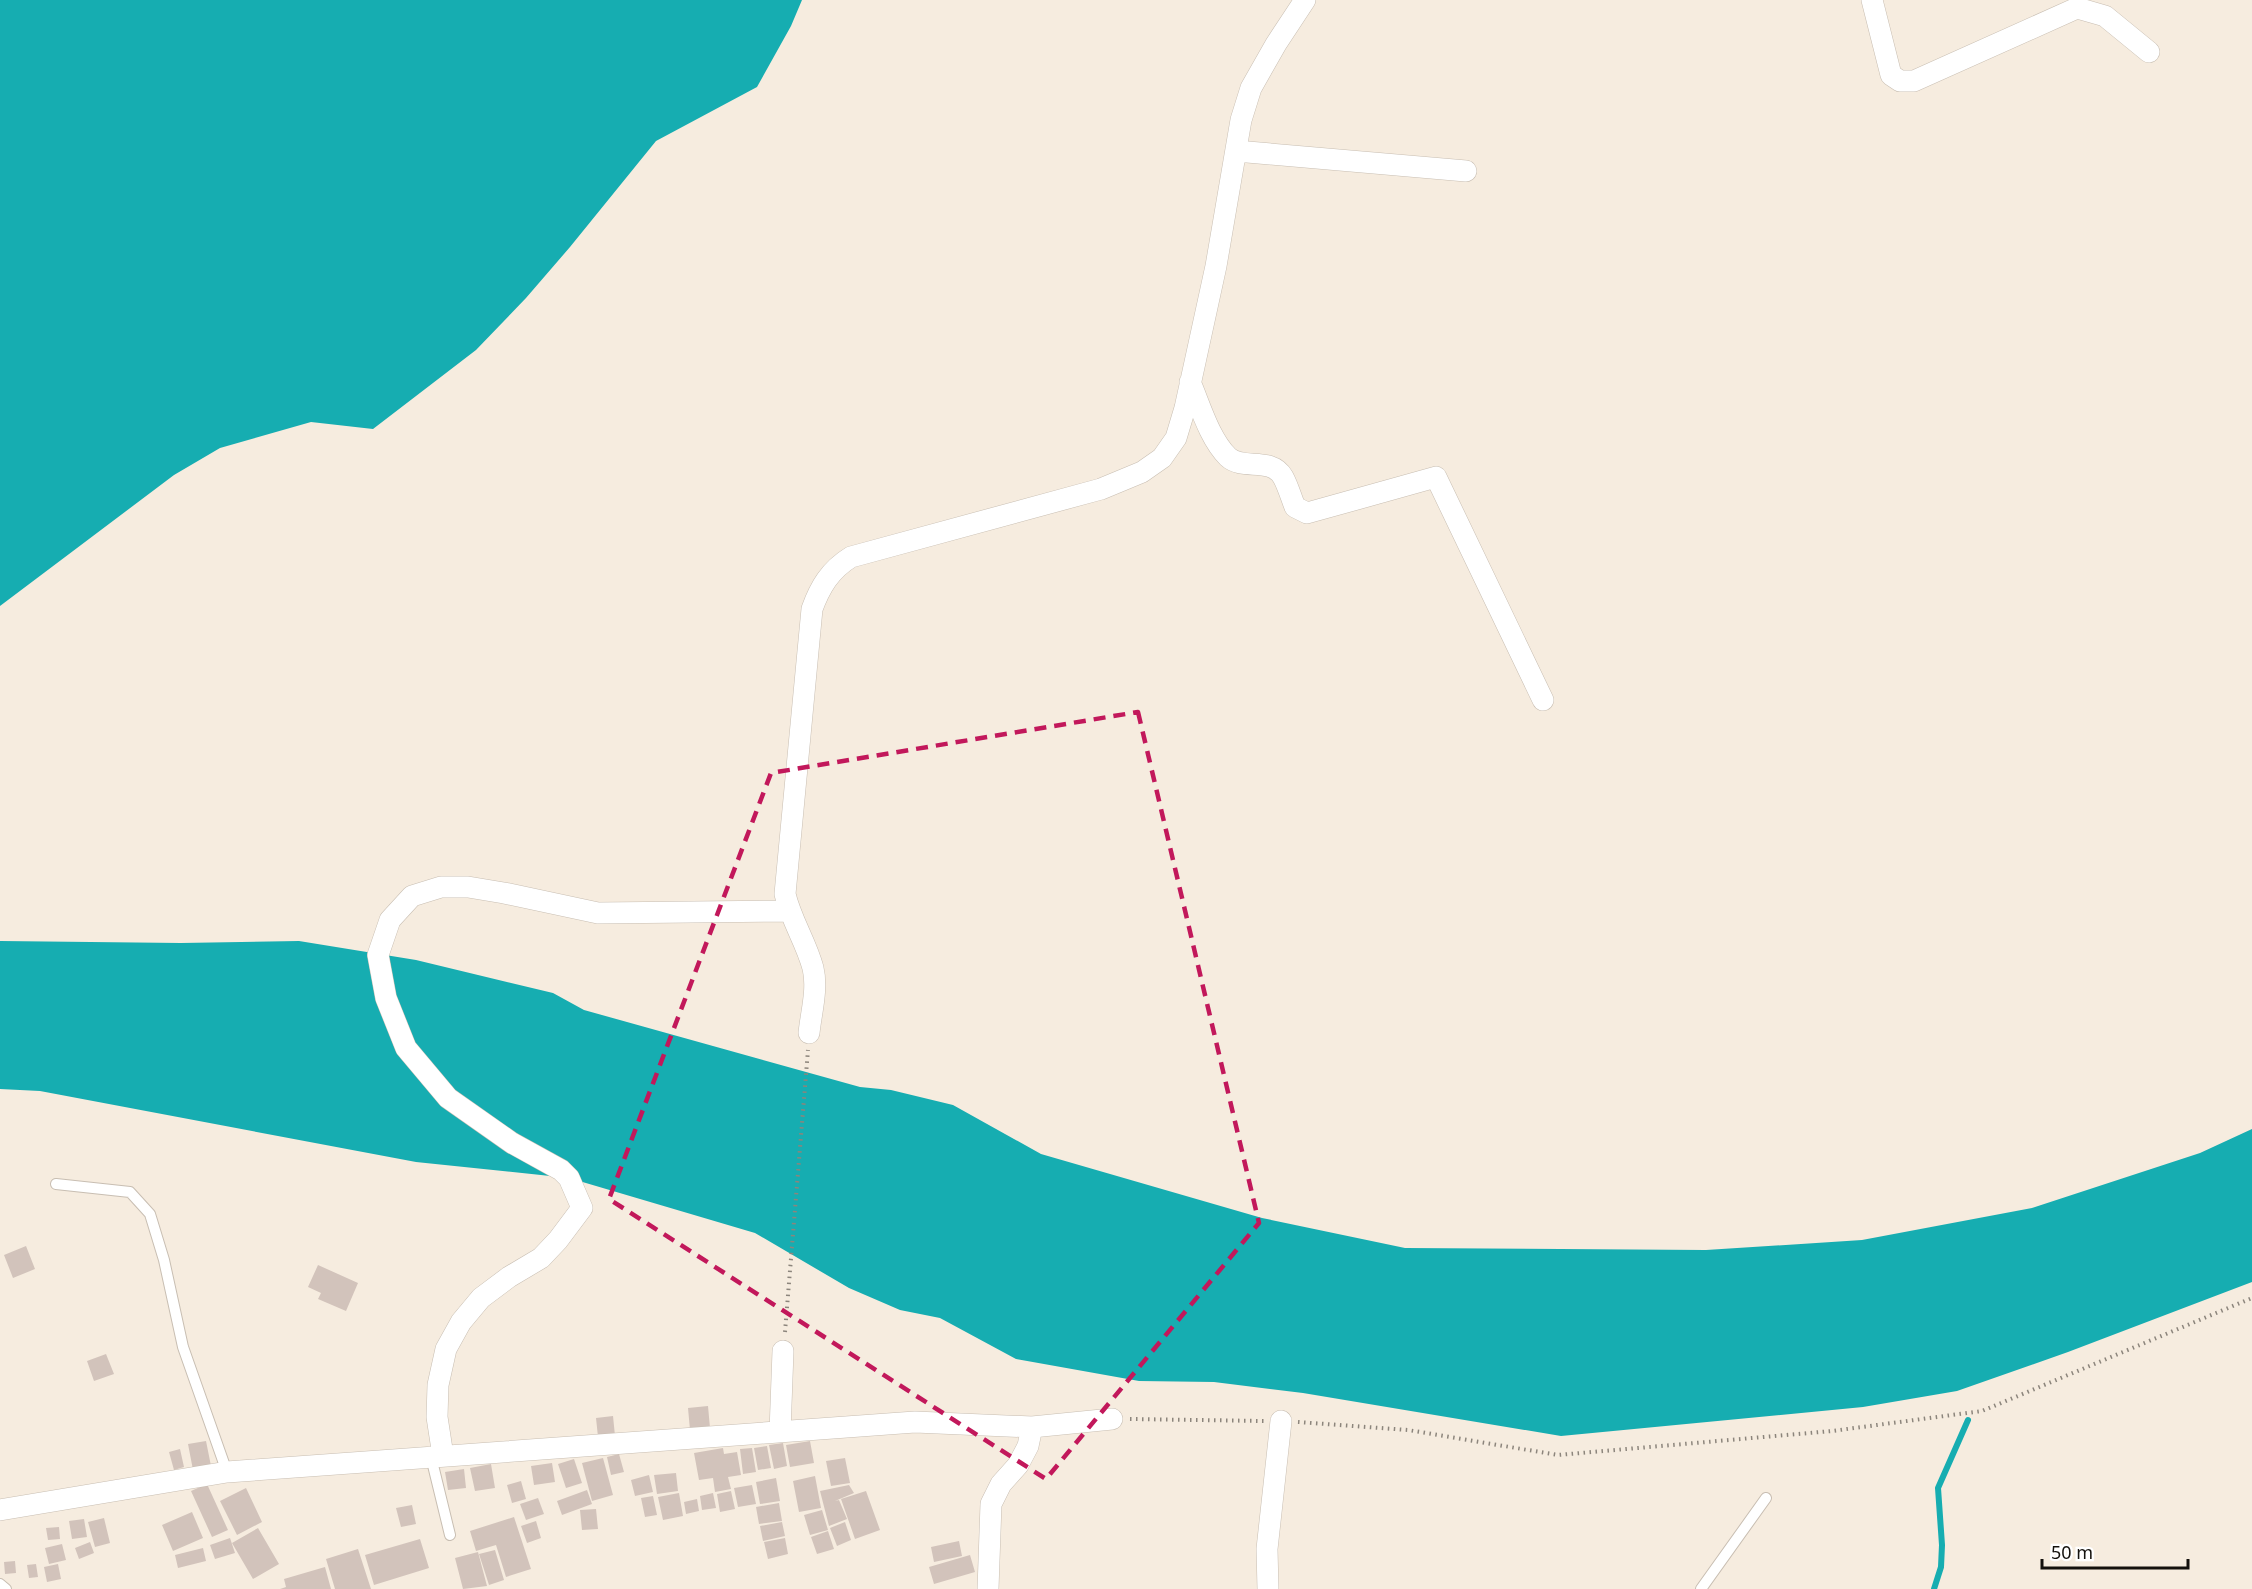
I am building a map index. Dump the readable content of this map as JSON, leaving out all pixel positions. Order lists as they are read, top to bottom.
{
  "scale_bar": "50 m"
}
